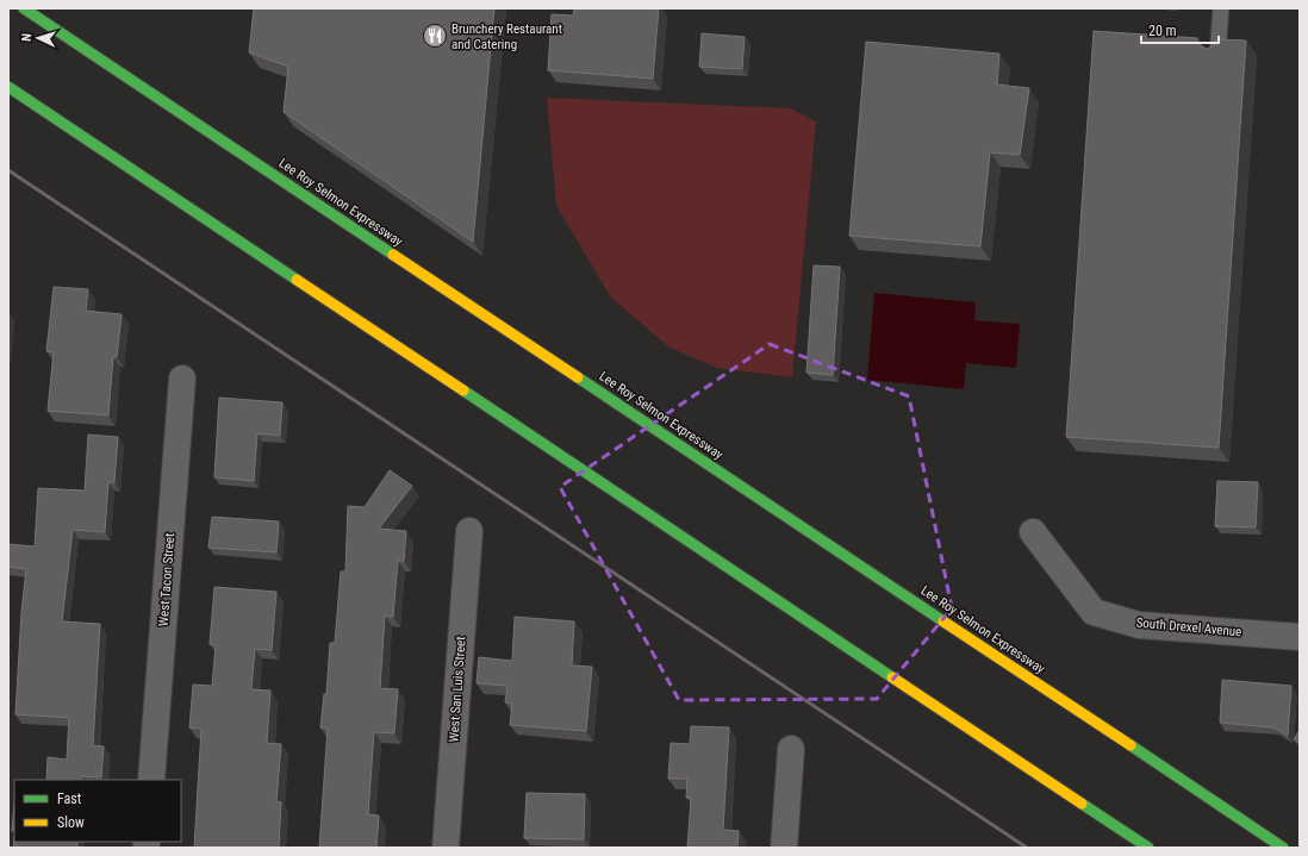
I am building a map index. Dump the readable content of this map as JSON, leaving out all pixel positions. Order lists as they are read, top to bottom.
{
  "streets": {
    "highway": ["Lee Roy Selmon Expressway"],
    "street": ["West Tacon Street", "South Drexel Avenue", "West San Luis Street"]
  },
  "places": {
    "restaurant": ["Brunchery Restaurant and Catering"]
  },
  "legend": ["Fast", "Slow"],
  "scale_bar": "20 m",
  "north": "left"
}
